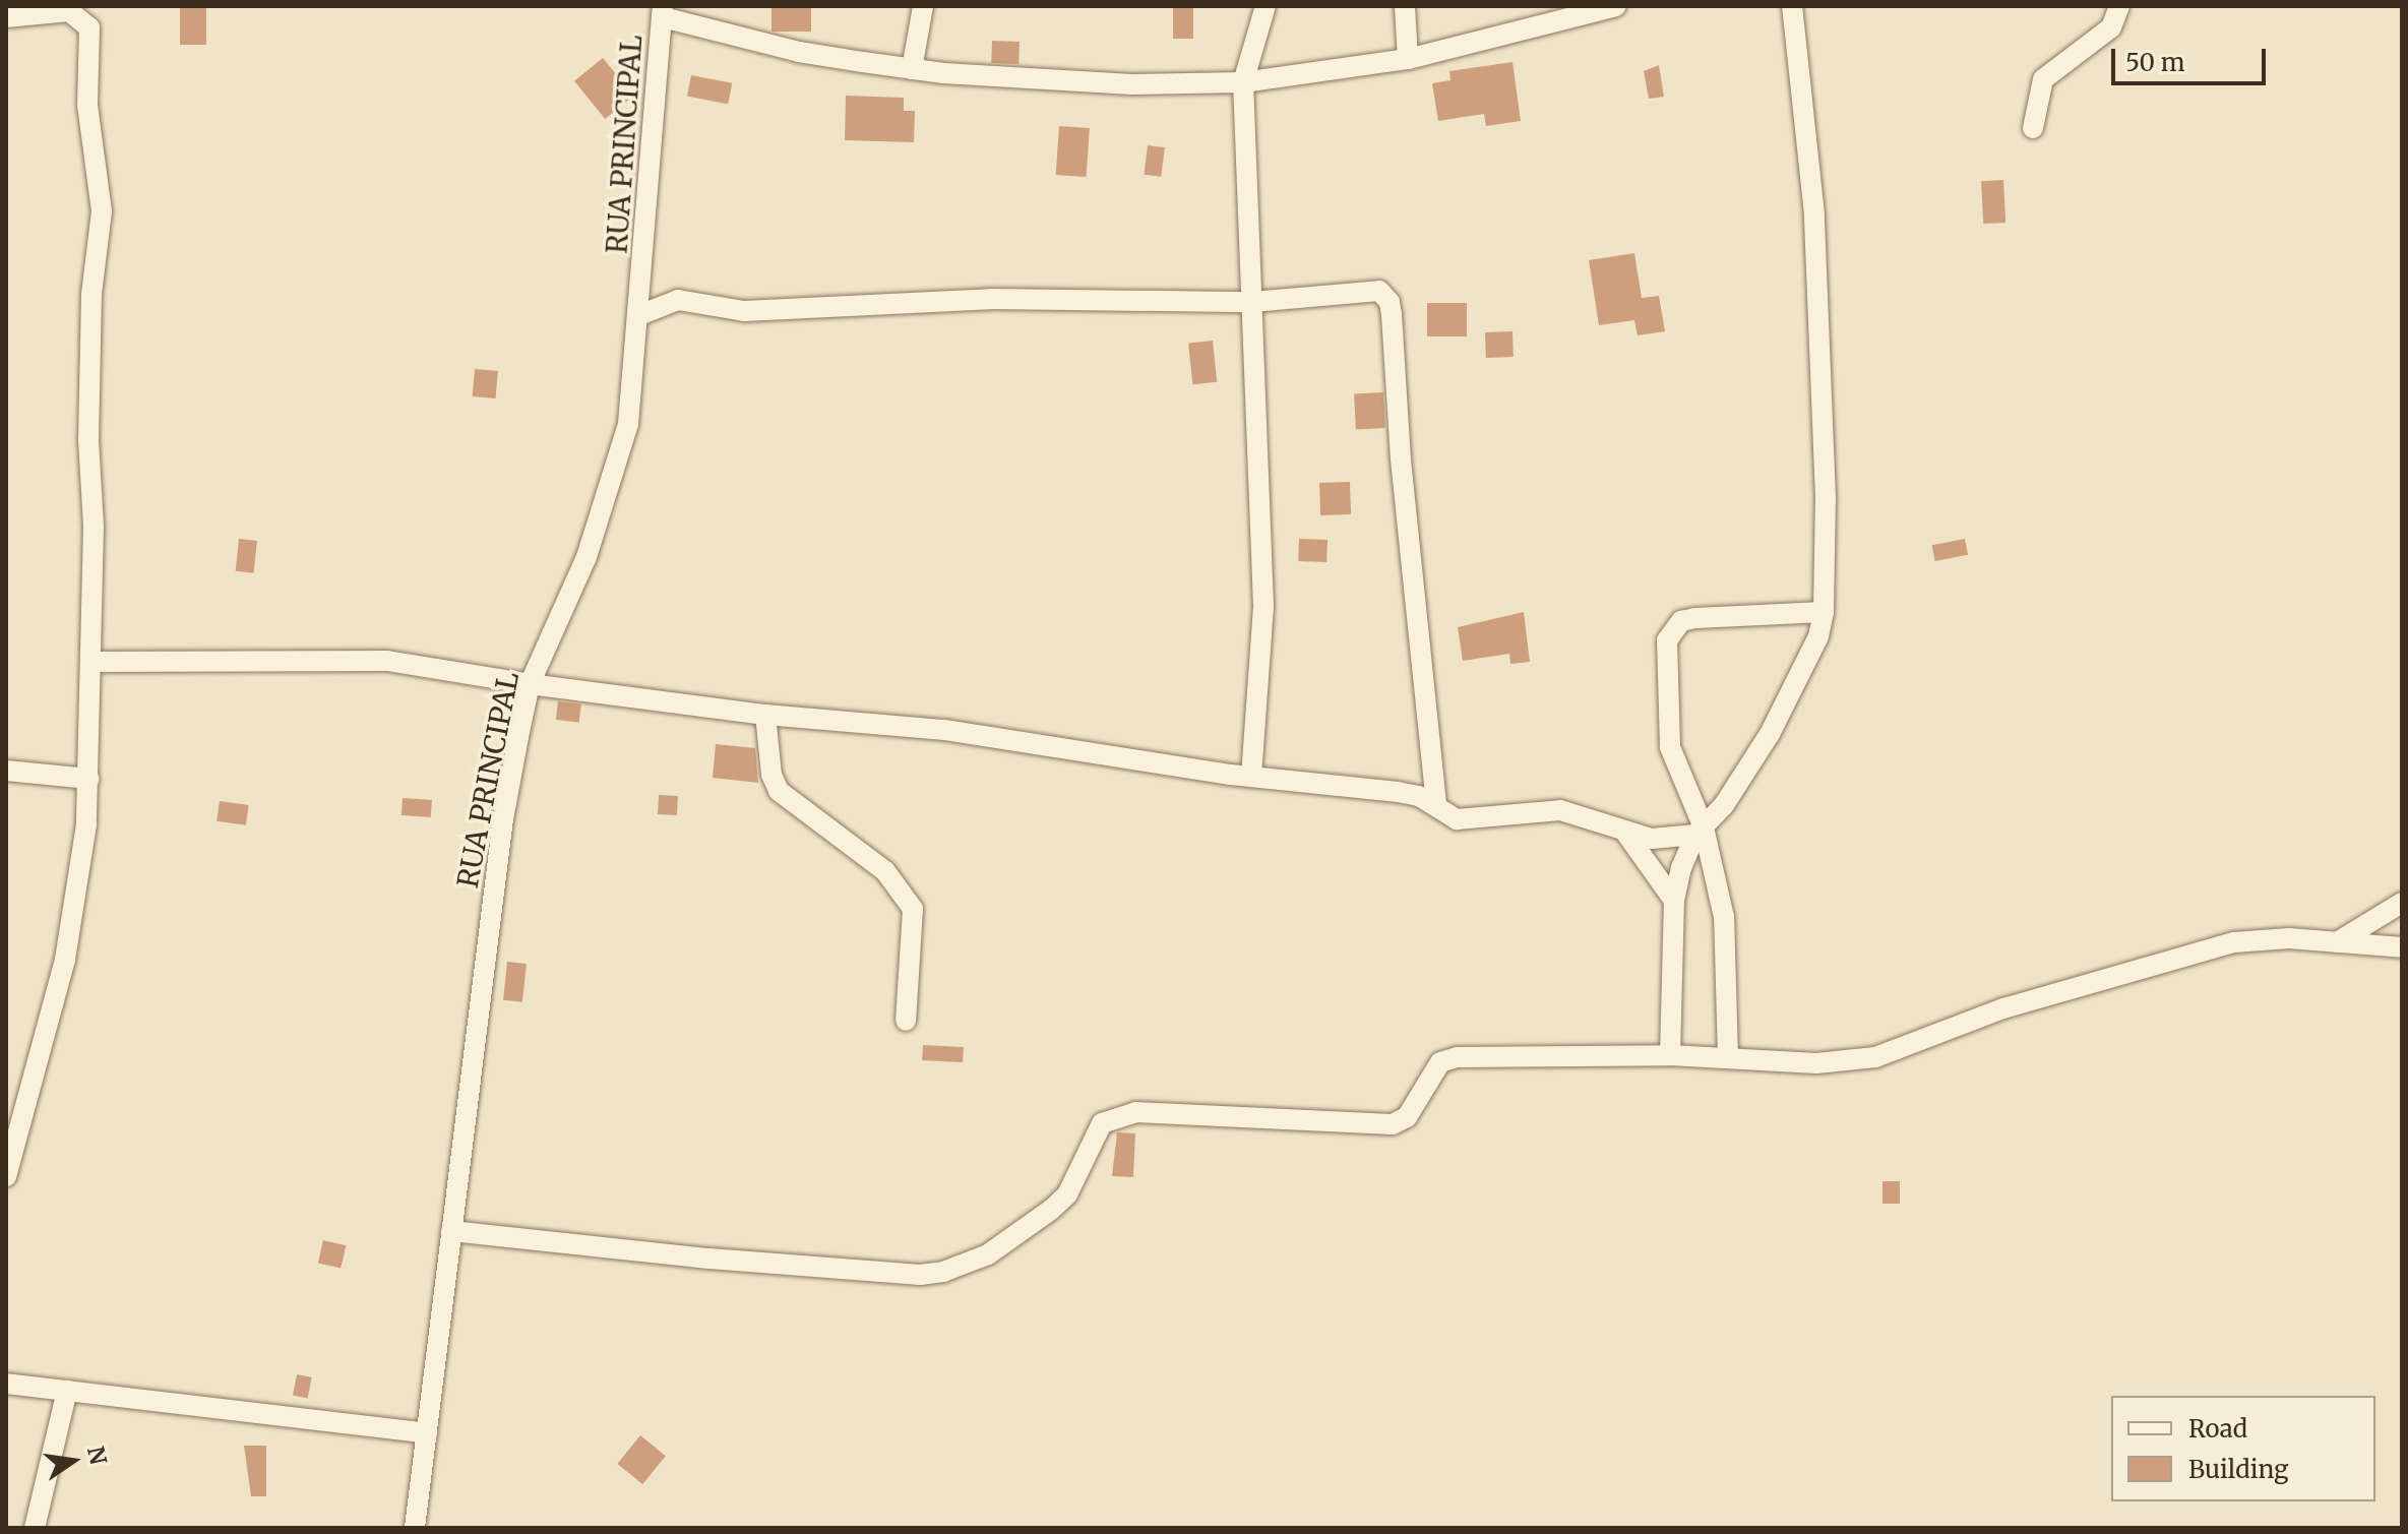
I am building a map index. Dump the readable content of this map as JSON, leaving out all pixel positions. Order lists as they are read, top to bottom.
{
  "streets": {
    "street": ["RUA PRINCIPAL"]
  },
  "legend": ["Road", "Building"],
  "scale_bar": "50 m",
  "north": "right"
}
